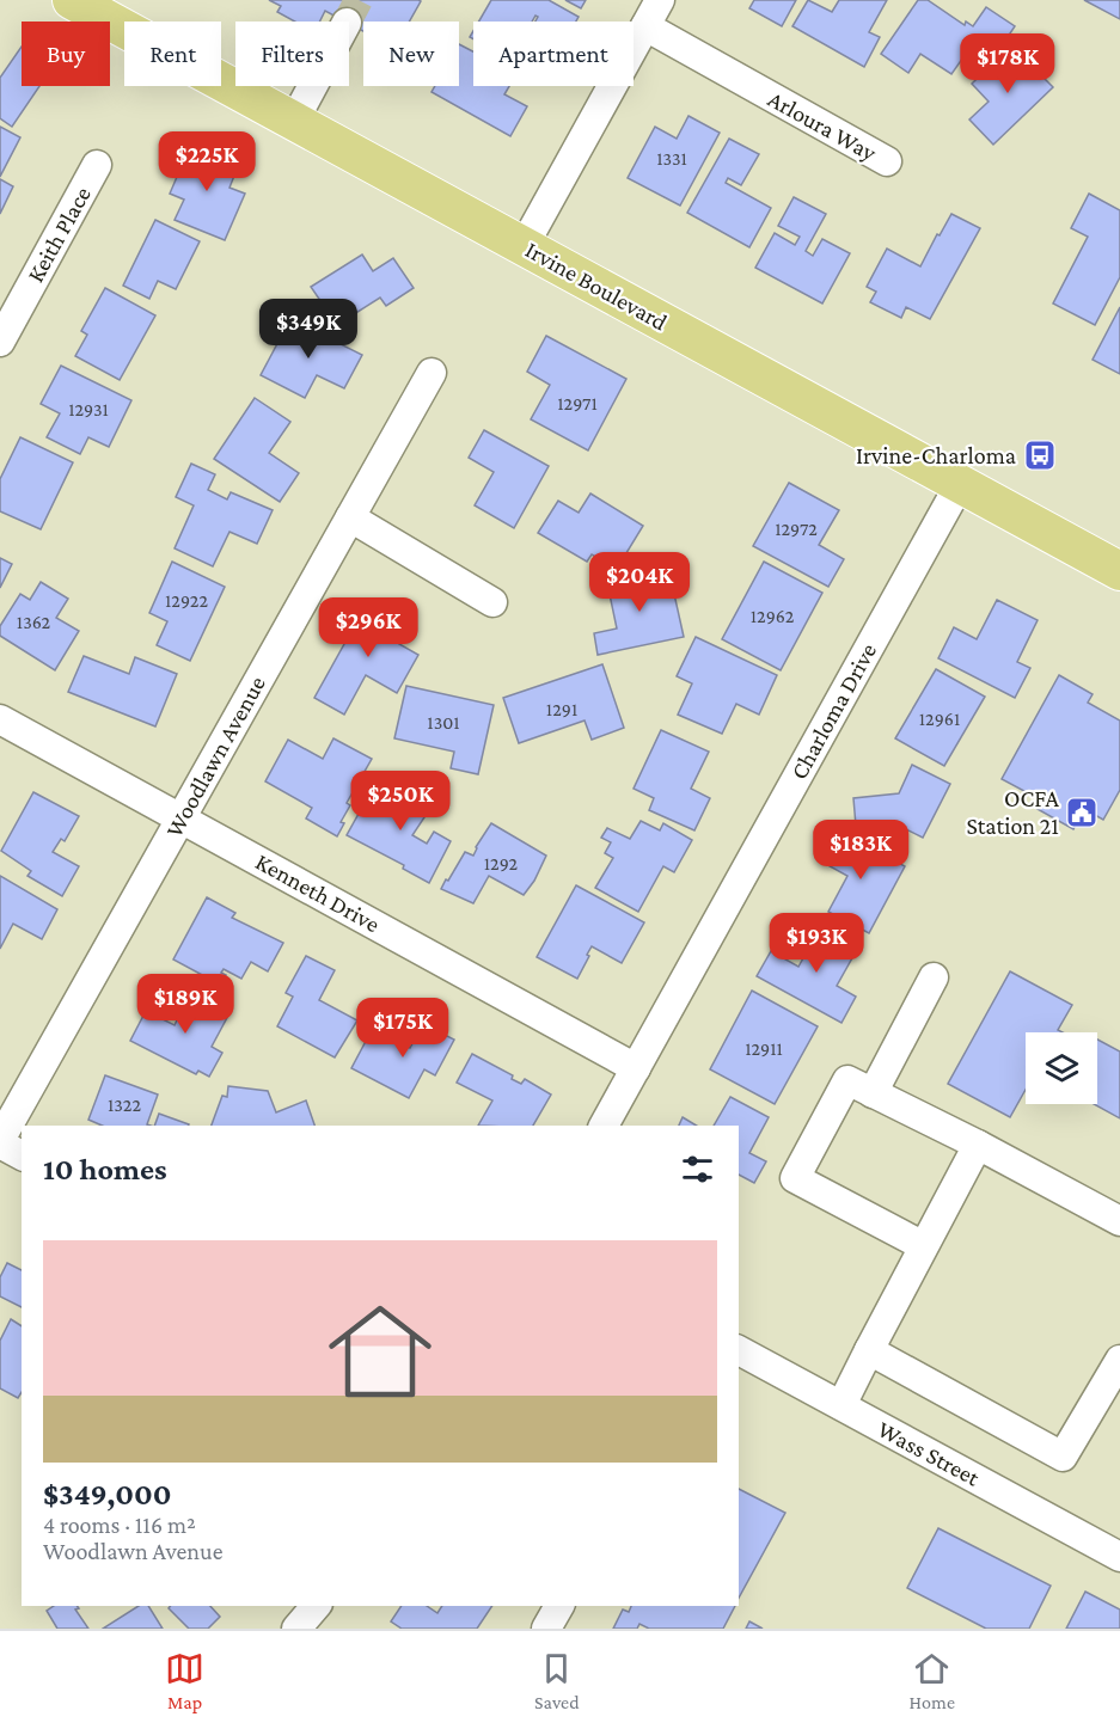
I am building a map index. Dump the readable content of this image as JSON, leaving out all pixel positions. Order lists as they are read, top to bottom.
{
  "streets": {
    "main road": ["Irvine Boulevard"],
    "street": [
      "Arloura Way",
      "Keith Place",
      "Charloma Drive",
      "Woodlawn Avenue",
      "Kenneth Drive",
      "Wass Street"
    ]
  },
  "crossings": [
    ["Irvine Boulevard", "Charloma Drive"],
    ["Charloma Drive", "Kenneth Drive"],
    ["Woodlawn Avenue", "Kenneth Drive"]
  ],
  "places": {
    "bus stop": ["Irvine-Charloma"],
    "public building": ["OCFA Station 21"]
  },
  "house_numbers": [
    "1331",
    "12971",
    "12931",
    "12972",
    "12922",
    "12962",
    "1362",
    "1291",
    "12961",
    "1301",
    "1292",
    "12911",
    "1322"
  ],
  "page": {
    "chip": [
      "Buy",
      "Rent",
      "Filters",
      "New",
      "Apartment"
    ],
    "price": [
      "$178K",
      "$225K",
      "$349K",
      "$204K",
      "$296K",
      "$250K",
      "$183K",
      "$193K",
      "$189K",
      "$175K"
    ],
    "heading": "10 homes",
    "list": [
      {
        "name": "$349,000",
        "note": "4 rooms · 116 m² · Woodlawn Avenue"
      }
    ],
    "tabs": ["Map", "Saved", "Home"]
  }
}
